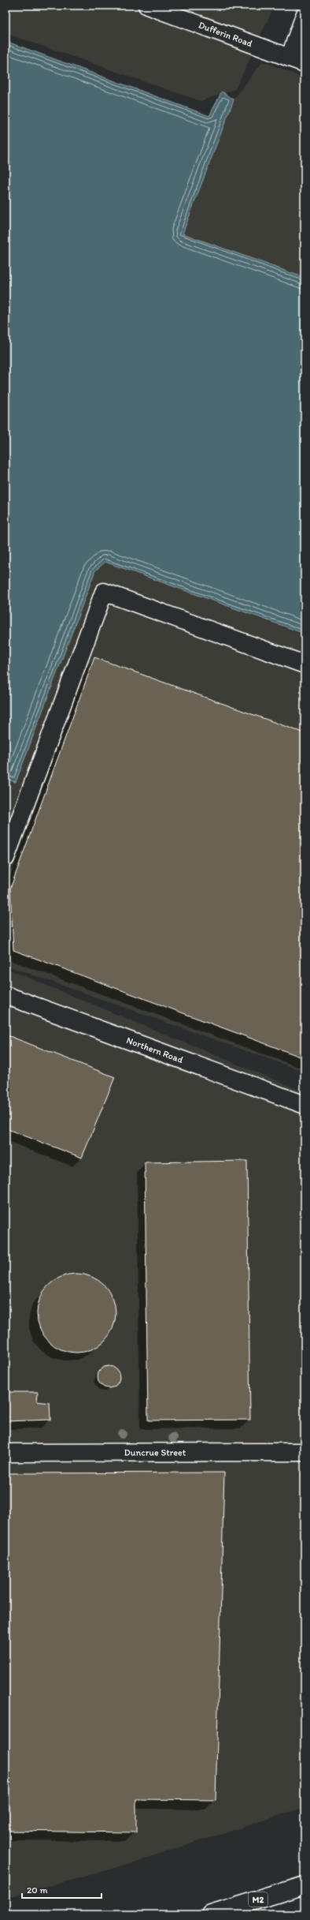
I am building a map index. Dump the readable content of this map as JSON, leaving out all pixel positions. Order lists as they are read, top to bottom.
{
  "streets": {
    "main road": [
      "Dufferin Road",
      "Northern Road",
      "Duncrue Street",
      "M2"
    ]
  },
  "scale_bar": "20 m"
}
